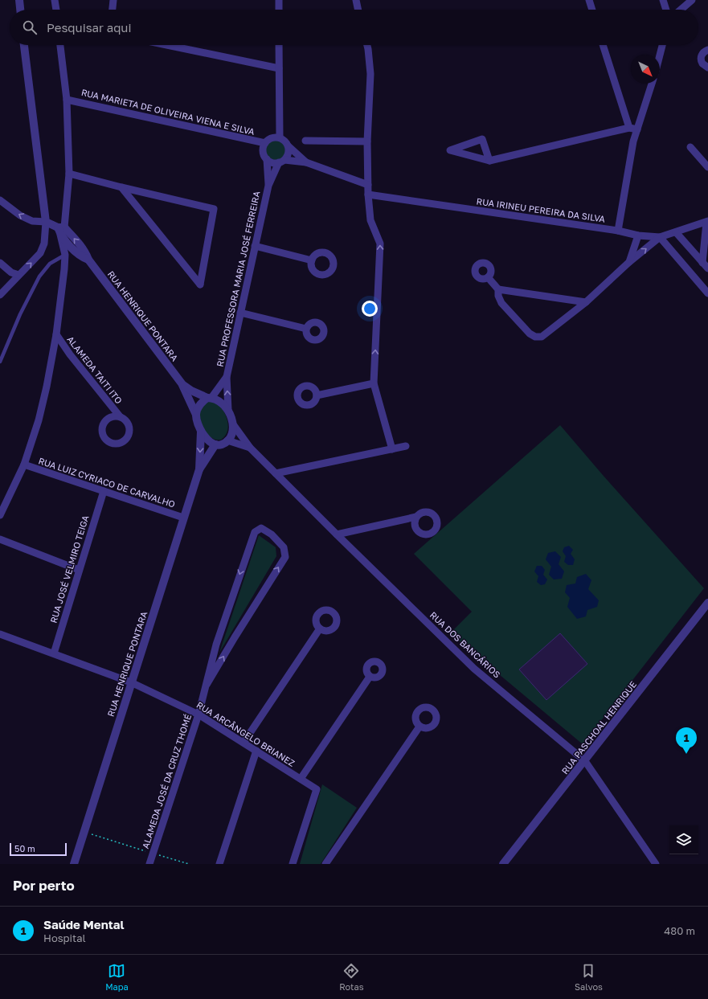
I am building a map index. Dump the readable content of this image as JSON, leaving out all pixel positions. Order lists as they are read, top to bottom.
{
  "streets": {
    "street": [
      "RUA MARIETA DE OLIVEIRA VIENA E SILVA",
      "RUA IRINEU PEREIRA DA SILVA",
      "RUA PROFESSORA MARIA JOSÉ FERREIRA",
      "RUA HENRIQUE PONTARA",
      "ALAMEDA TAITI ITO",
      "RUA LUIZ CYRIACO DE CARVALHO",
      "RUA JOSÉ VELMIRO TEIGA",
      "RUA DOS BANCÁRIOS",
      "RUA PASCHOAL HENRIQUE",
      "RUA ARCÂNGELO BRIANEZ",
      "ALAMEDA JOSÉ DA CRUZ THOMÉ"
    ]
  },
  "crossings": [
    ["RUA MARIETA DE OLIVEIRA VIENA E SILVA", "RUA PROFESSORA MARIA JOSÉ FERREIRA"],
    ["RUA PROFESSORA MARIA JOSÉ FERREIRA", "RUA HENRIQUE PONTARA"],
    ["RUA PROFESSORA MARIA JOSÉ FERREIRA", "RUA DOS BANCÁRIOS"],
    ["RUA HENRIQUE PONTARA", "RUA LUIZ CYRIACO DE CARVALHO"],
    ["RUA HENRIQUE PONTARA", "RUA DOS BANCÁRIOS"],
    ["RUA HENRIQUE PONTARA", "RUA ARCÂNGELO BRIANEZ"],
    ["RUA LUIZ CYRIACO DE CARVALHO", "RUA JOSÉ VELMIRO TEIGA"],
    ["RUA JOSÉ VELMIRO TEIGA", "RUA ARCÂNGELO BRIANEZ"],
    ["RUA DOS BANCÁRIOS", "RUA PASCHOAL HENRIQUE"],
    ["RUA ARCÂNGELO BRIANEZ", "ALAMEDA JOSÉ DA CRUZ THOMÉ"]
  ],
  "scale_bar": "50 m",
  "north": "bottom right",
  "page": {
    "search": "Pesquisar aqui",
    "pins": "1",
    "scale": "50 m",
    "heading": "Por perto",
    "list": [
      {
        "mark": "1",
        "name": "Saúde Mental",
        "note": "Hospital",
        "value": "480 m"
      }
    ],
    "nav": ["Mapa", "Rotas", "Salvos"]
  }
}
